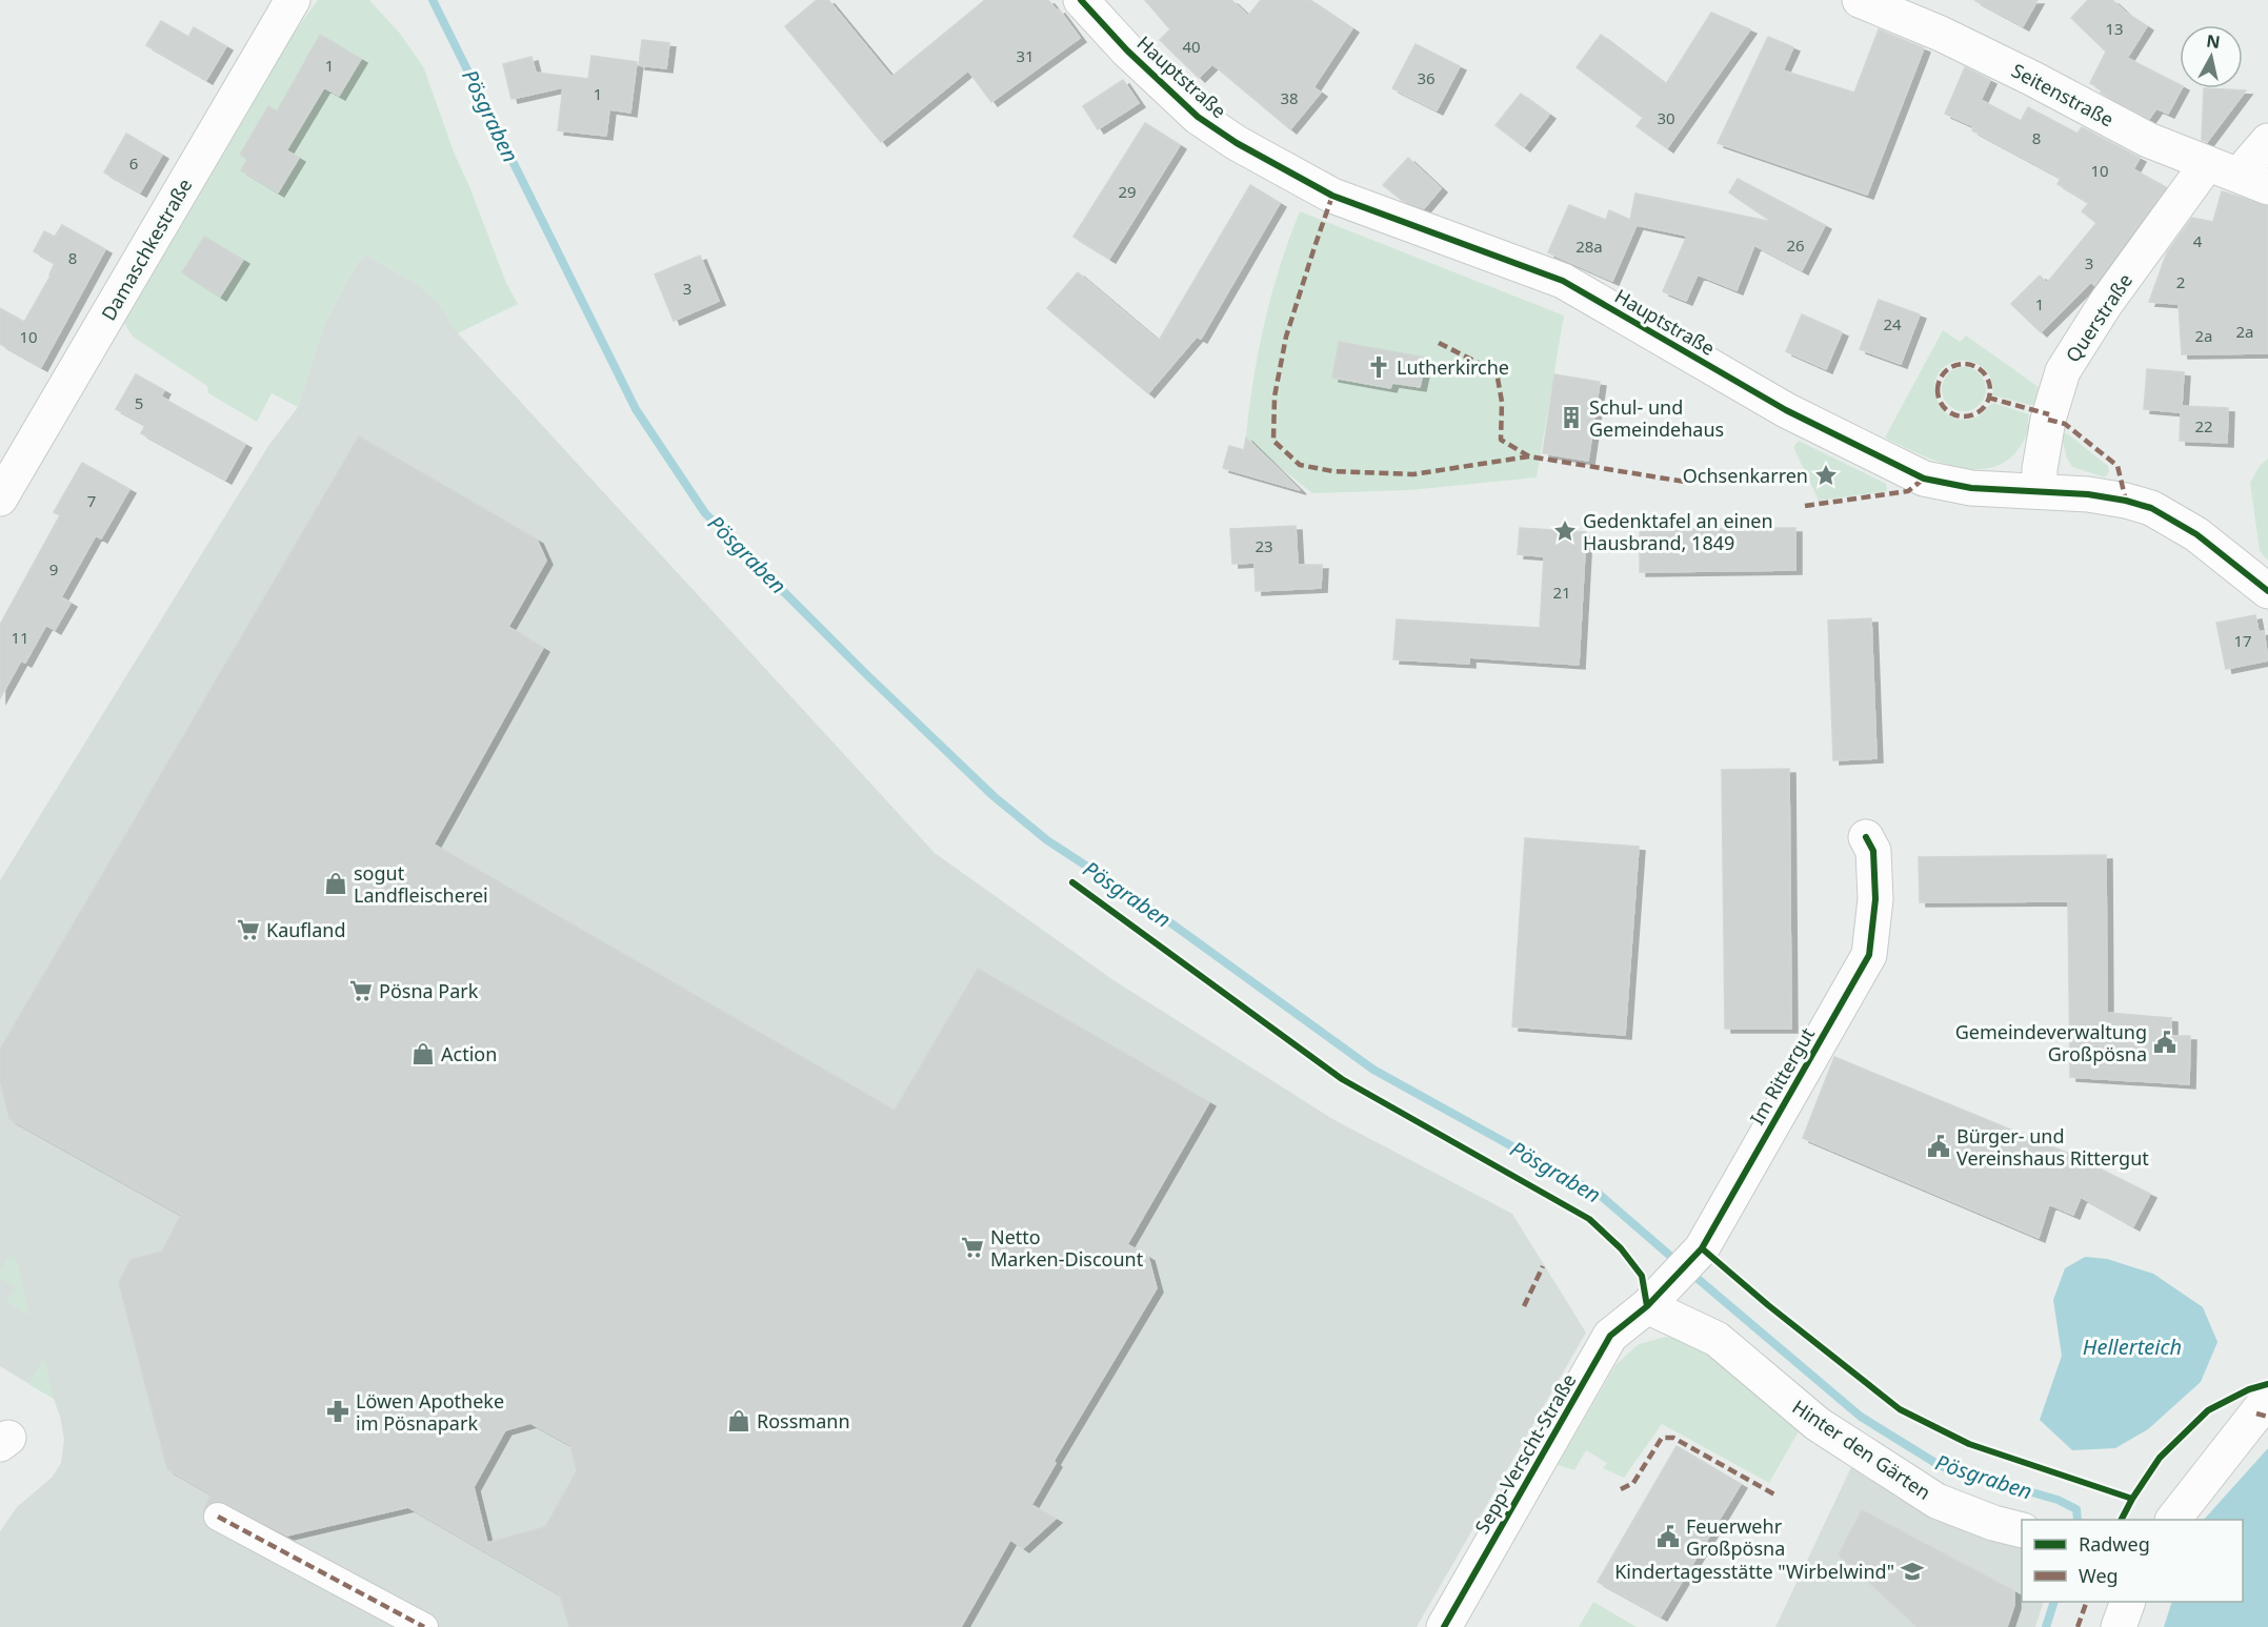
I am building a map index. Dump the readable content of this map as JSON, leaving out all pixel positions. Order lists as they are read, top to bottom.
{
  "streets": {
    "street": [
      "Hauptstraße",
      "Seitenstraße",
      "Damaschkestraße",
      "Querstraße",
      "Im Rittergut",
      "Hinter den Gärten",
      "Sepp-Verscht-Straße"
    ]
  },
  "crossings": [
    ["Hauptstraße", "Querstraße"],
    ["Seitenstraße", "Querstraße"],
    ["Im Rittergut", "Hinter den Gärten"],
    ["Im Rittergut", "Sepp-Verscht-Straße"],
    ["Hinter den Gärten", "Sepp-Verscht-Straße"]
  ],
  "water": ["Pösgraben", "Hellerteich"],
  "places": {
    "church": ["Lutherkirche"],
    "building": ["Schul- und Gemeindehaus"],
    "place": ["Ochsenkarren", "Gedenktafel an einen Hausbrand, 1849"],
    "shop": ["sogut Landfleischerei", "Action", "Rossmann"],
    "supermarket": ["Kaufland", "Pösna Park", "Netto Marken-Discount"],
    "public building": ["Gemeindeverwaltung Großpösna", "Bürger- und Vereinshaus Rittergut", "Feuerwehr Großpösna"],
    "pharmacy": ["Löwen Apotheke im Pösnapark"],
    "school or university": ["Kindertagesstätte \"Wirbelwind\""]
  },
  "house_numbers": [
    "13",
    "40",
    "31",
    "1",
    "36",
    "1",
    "38",
    "30",
    "8",
    "6",
    "10",
    "29",
    "4",
    "26",
    "28a",
    "8",
    "3",
    "2",
    "3",
    "1",
    "24",
    "2a",
    "2a",
    "10",
    "5",
    "22",
    "7",
    "23",
    "9",
    "21",
    "11",
    "17"
  ],
  "legend": ["Radweg", "Weg"],
  "north": "top"
}
